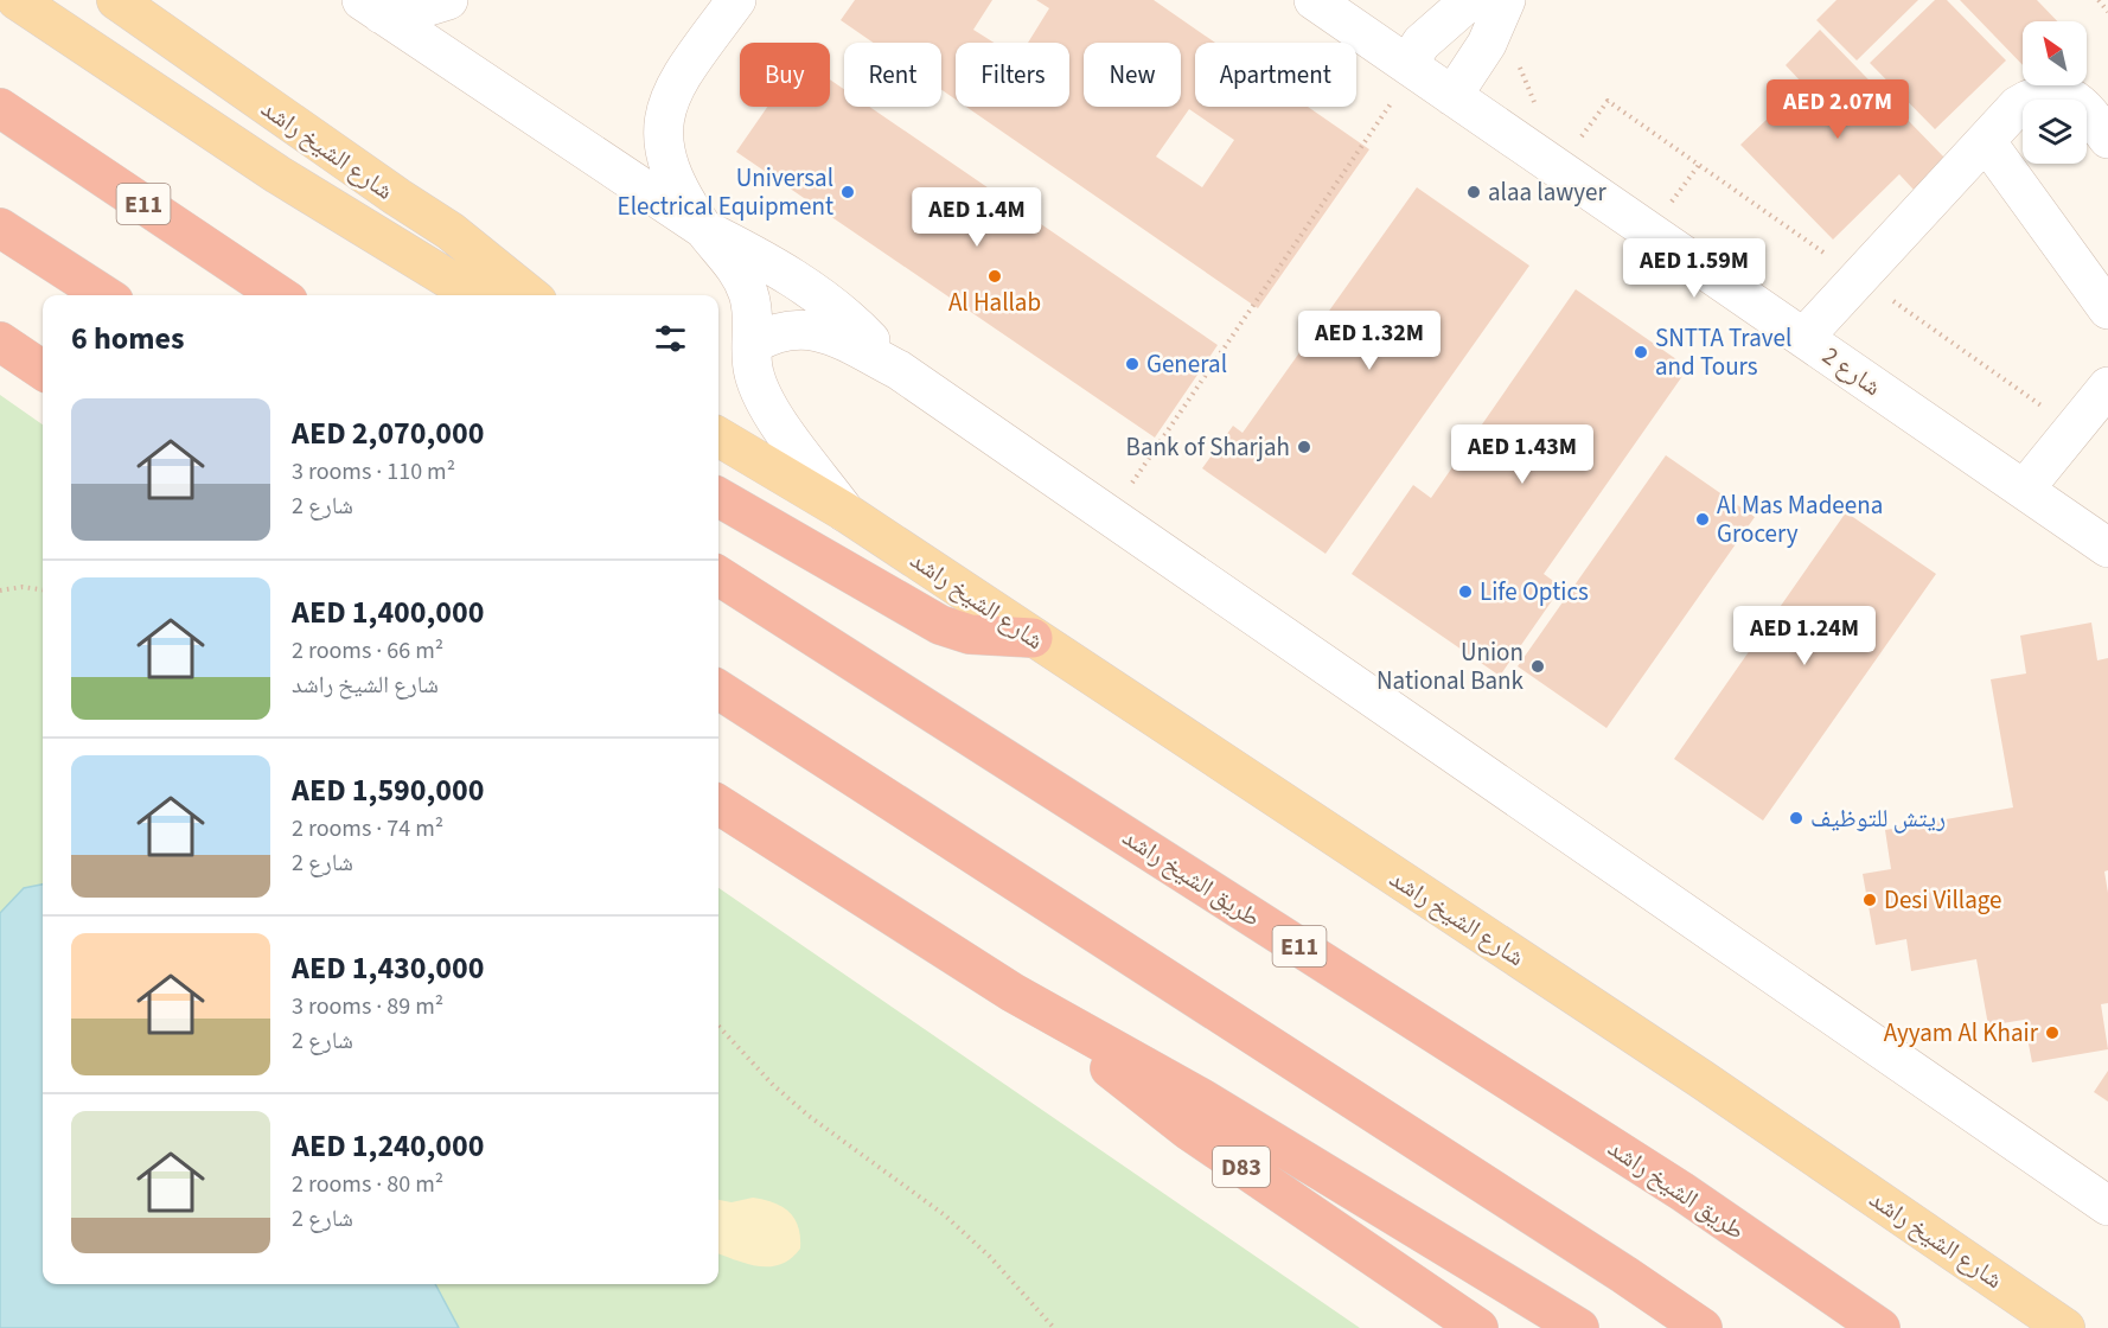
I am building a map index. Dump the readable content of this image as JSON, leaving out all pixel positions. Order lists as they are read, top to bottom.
{
  "streets": {
    "highway": ["E11", "طريق الشيخ راشد", "D83"],
    "main road": ["شارع الشيخ راشد"],
    "street": ["شارع 2"]
  },
  "places": [
    "Universal Electrical Equipment",
    "alaa lawyer",
    "Al Hallab",
    "SNTTA Travel and Tours",
    "General",
    "Bank of Sharjah",
    "Al Mas Madeena Grocery",
    "Life Optics",
    "Union National Bank",
    "ريتش للتوظيف",
    "Desi Village",
    "Ayyam Al Khair"
  ],
  "north": "top left",
  "page": {
    "chip": [
      "Buy",
      "Rent",
      "Filters",
      "New",
      "Apartment"
    ],
    "price": [
      "AED 2.07M",
      "AED 1.4M",
      "AED 1.59M",
      "AED 1.32M",
      "AED 1.43M",
      "AED 1.24M"
    ],
    "heading": "6 homes",
    "list": [
      {
        "name": "AED 2,070,000",
        "note": "3 rooms · 110 m² · شارع 2"
      },
      {
        "name": "AED 1,400,000",
        "note": "2 rooms · 66 m² · شارع الشيخ راشد"
      },
      {
        "name": "AED 1,590,000",
        "note": "2 rooms · 74 m² · شارع 2"
      },
      {
        "name": "AED 1,430,000",
        "note": "3 rooms · 89 m² · شارع 2"
      },
      {
        "name": "AED 1,240,000",
        "note": "2 rooms · 80 m² · شارع 2"
      }
    ]
  }
}
